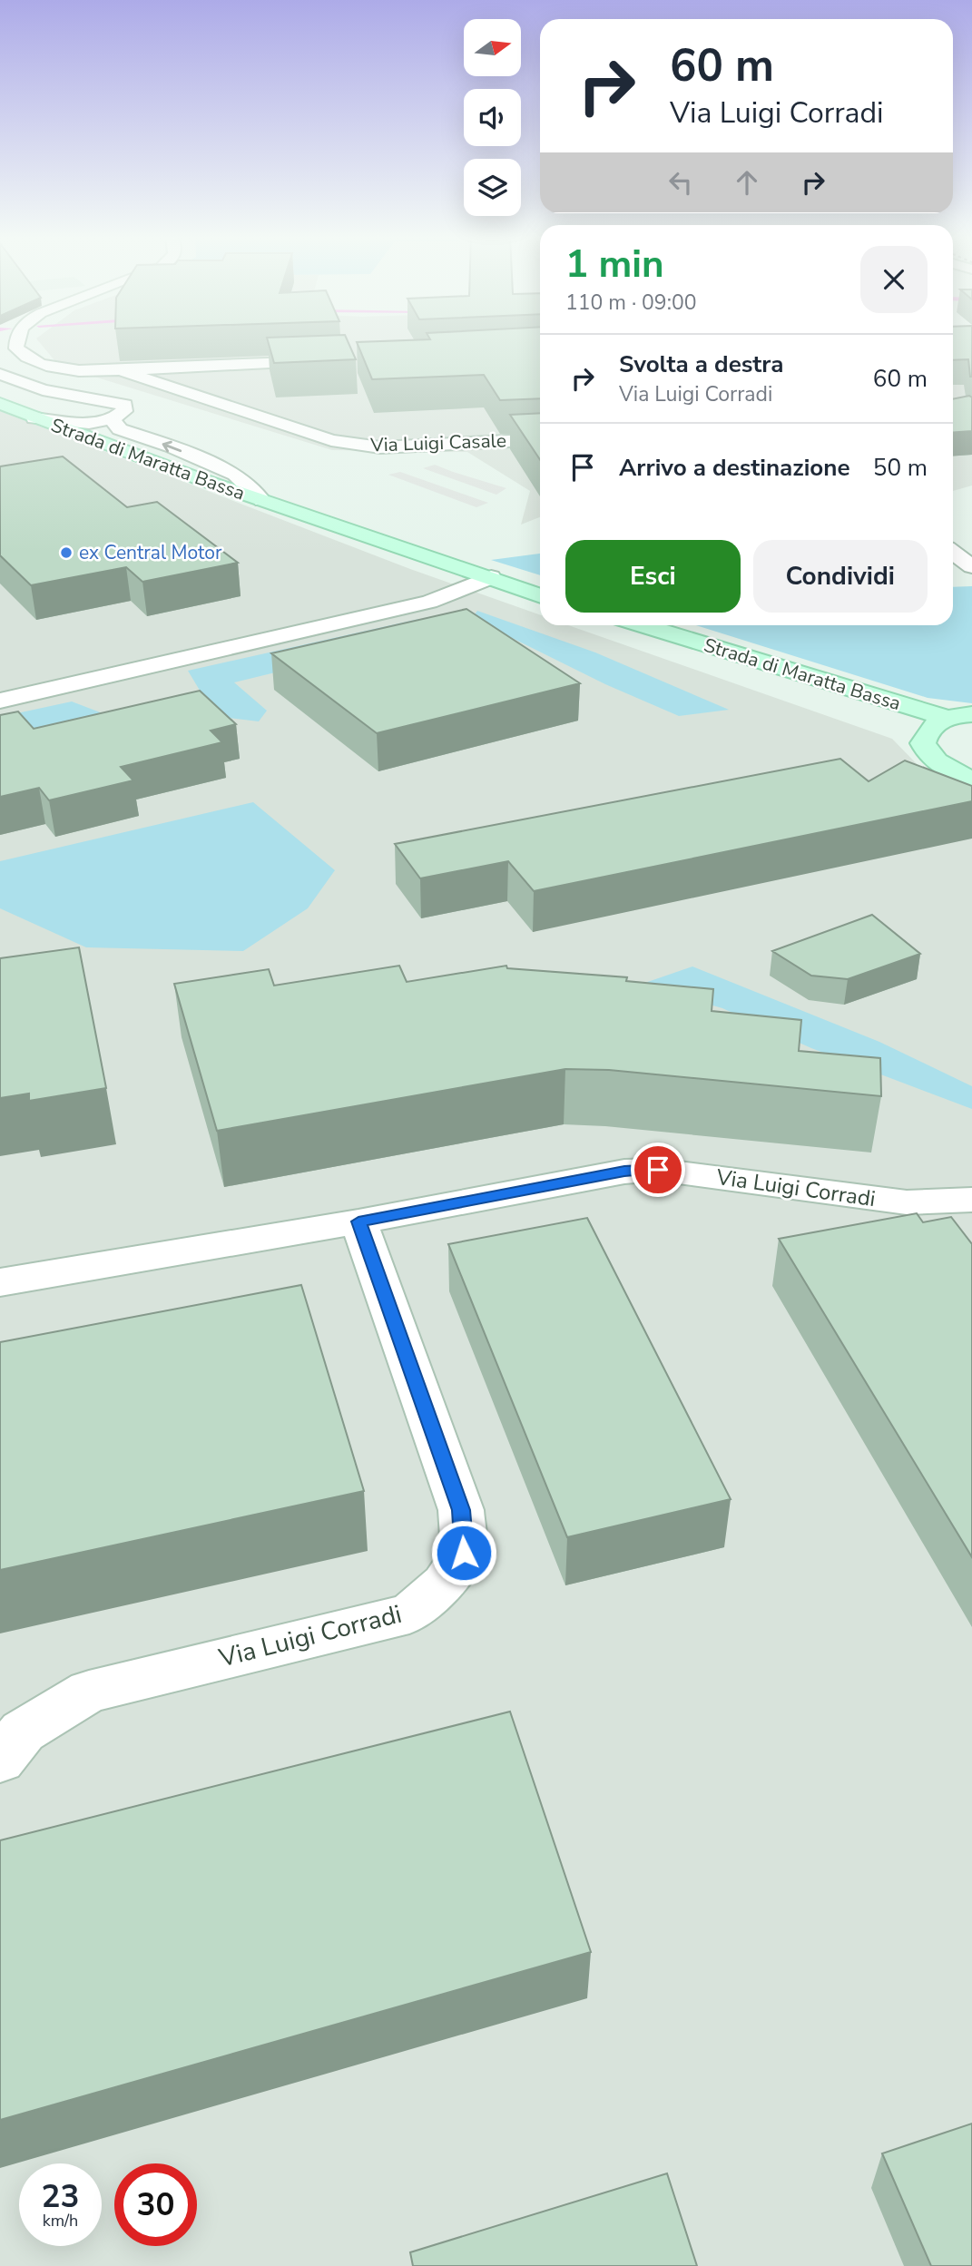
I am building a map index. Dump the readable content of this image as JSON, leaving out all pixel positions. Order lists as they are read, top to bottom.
{
  "streets": {
    "main road": ["Strada di Maratta Bassa"],
    "street": ["Via Luigi Casale", "Via Luigi Corradi"]
  },
  "places": ["ex Central Motor"],
  "north": "right",
  "page": {
    "turn": ["60 m", "Via Luigi Corradi"],
    "heading": ["1 min", "110 m · 09:00"],
    "list": [
      {
        "name": "Svolta a destra",
        "note": "Via Luigi Corradi",
        "value": "60 m"
      },
      {
        "name": "Arrivo a destinazione",
        "value": "50 m"
      }
    ],
    "buttons": ["Esci", "Condividi"],
    "speed": "23 km/h",
    "limit": "30"
  }
}
